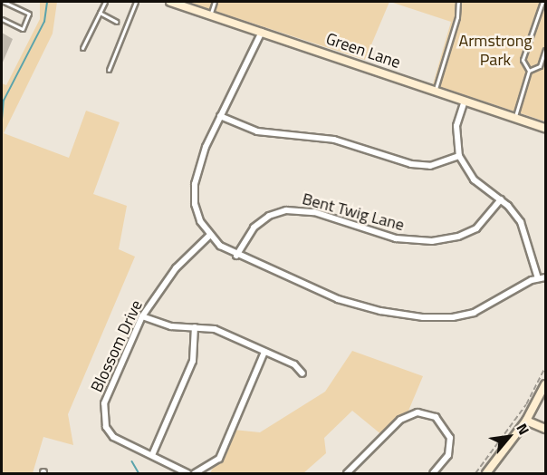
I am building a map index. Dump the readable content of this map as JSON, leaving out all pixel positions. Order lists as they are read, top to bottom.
{
  "streets": {
    "street": ["Green Lane", "Bent Twig Lane", "Blossom Drive"]
  },
  "parks": ["Armstrong Park"],
  "north": "top right"
}
